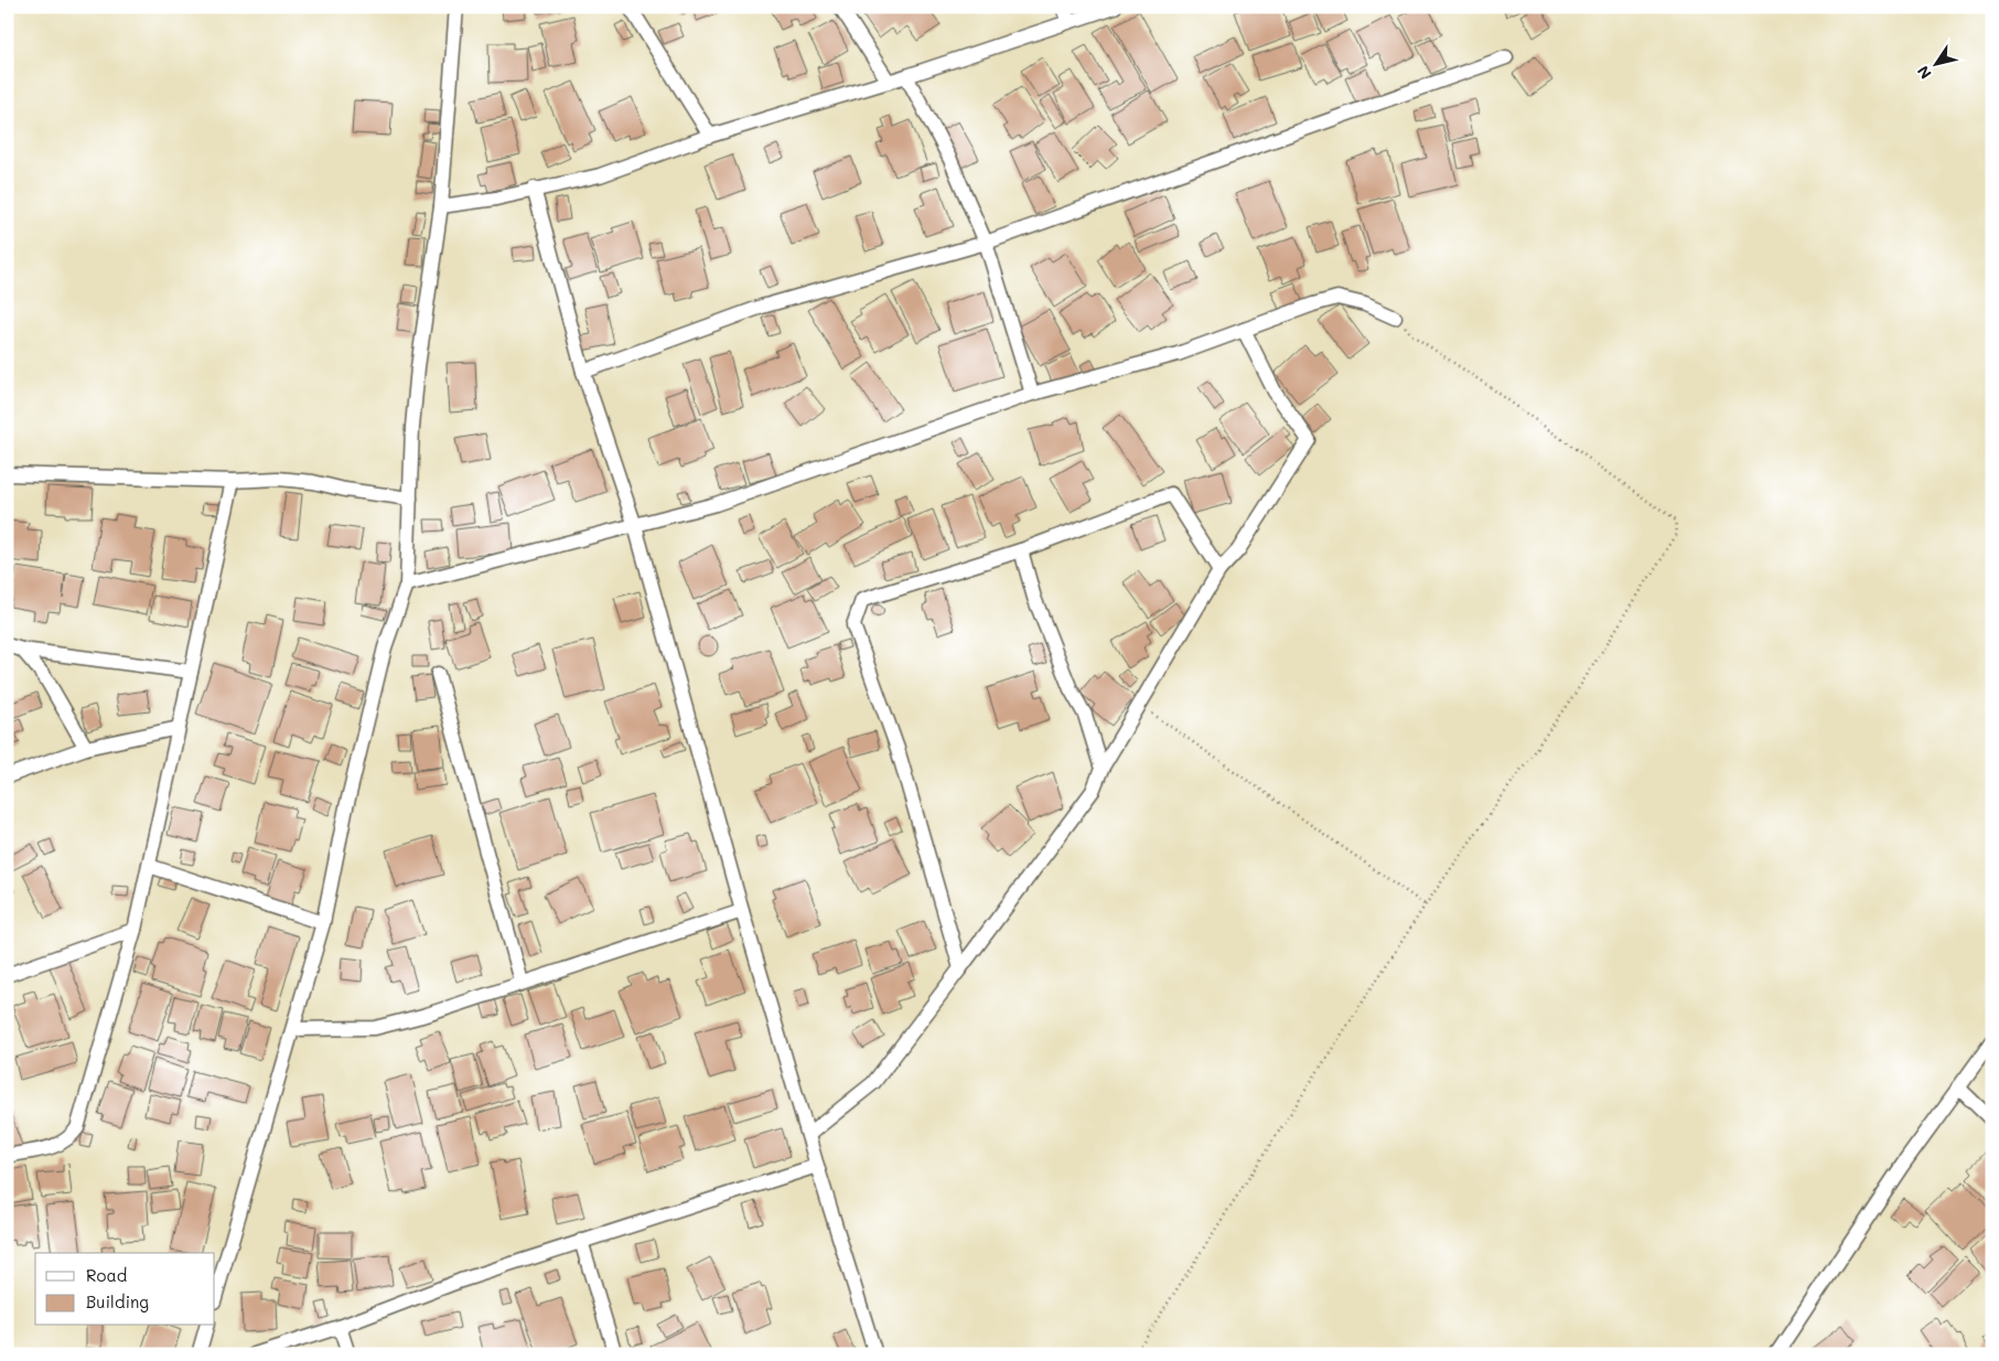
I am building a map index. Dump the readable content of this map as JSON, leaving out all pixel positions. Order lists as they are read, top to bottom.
{
  "legend": ["Road", "Building"],
  "north": "bottom left"
}
